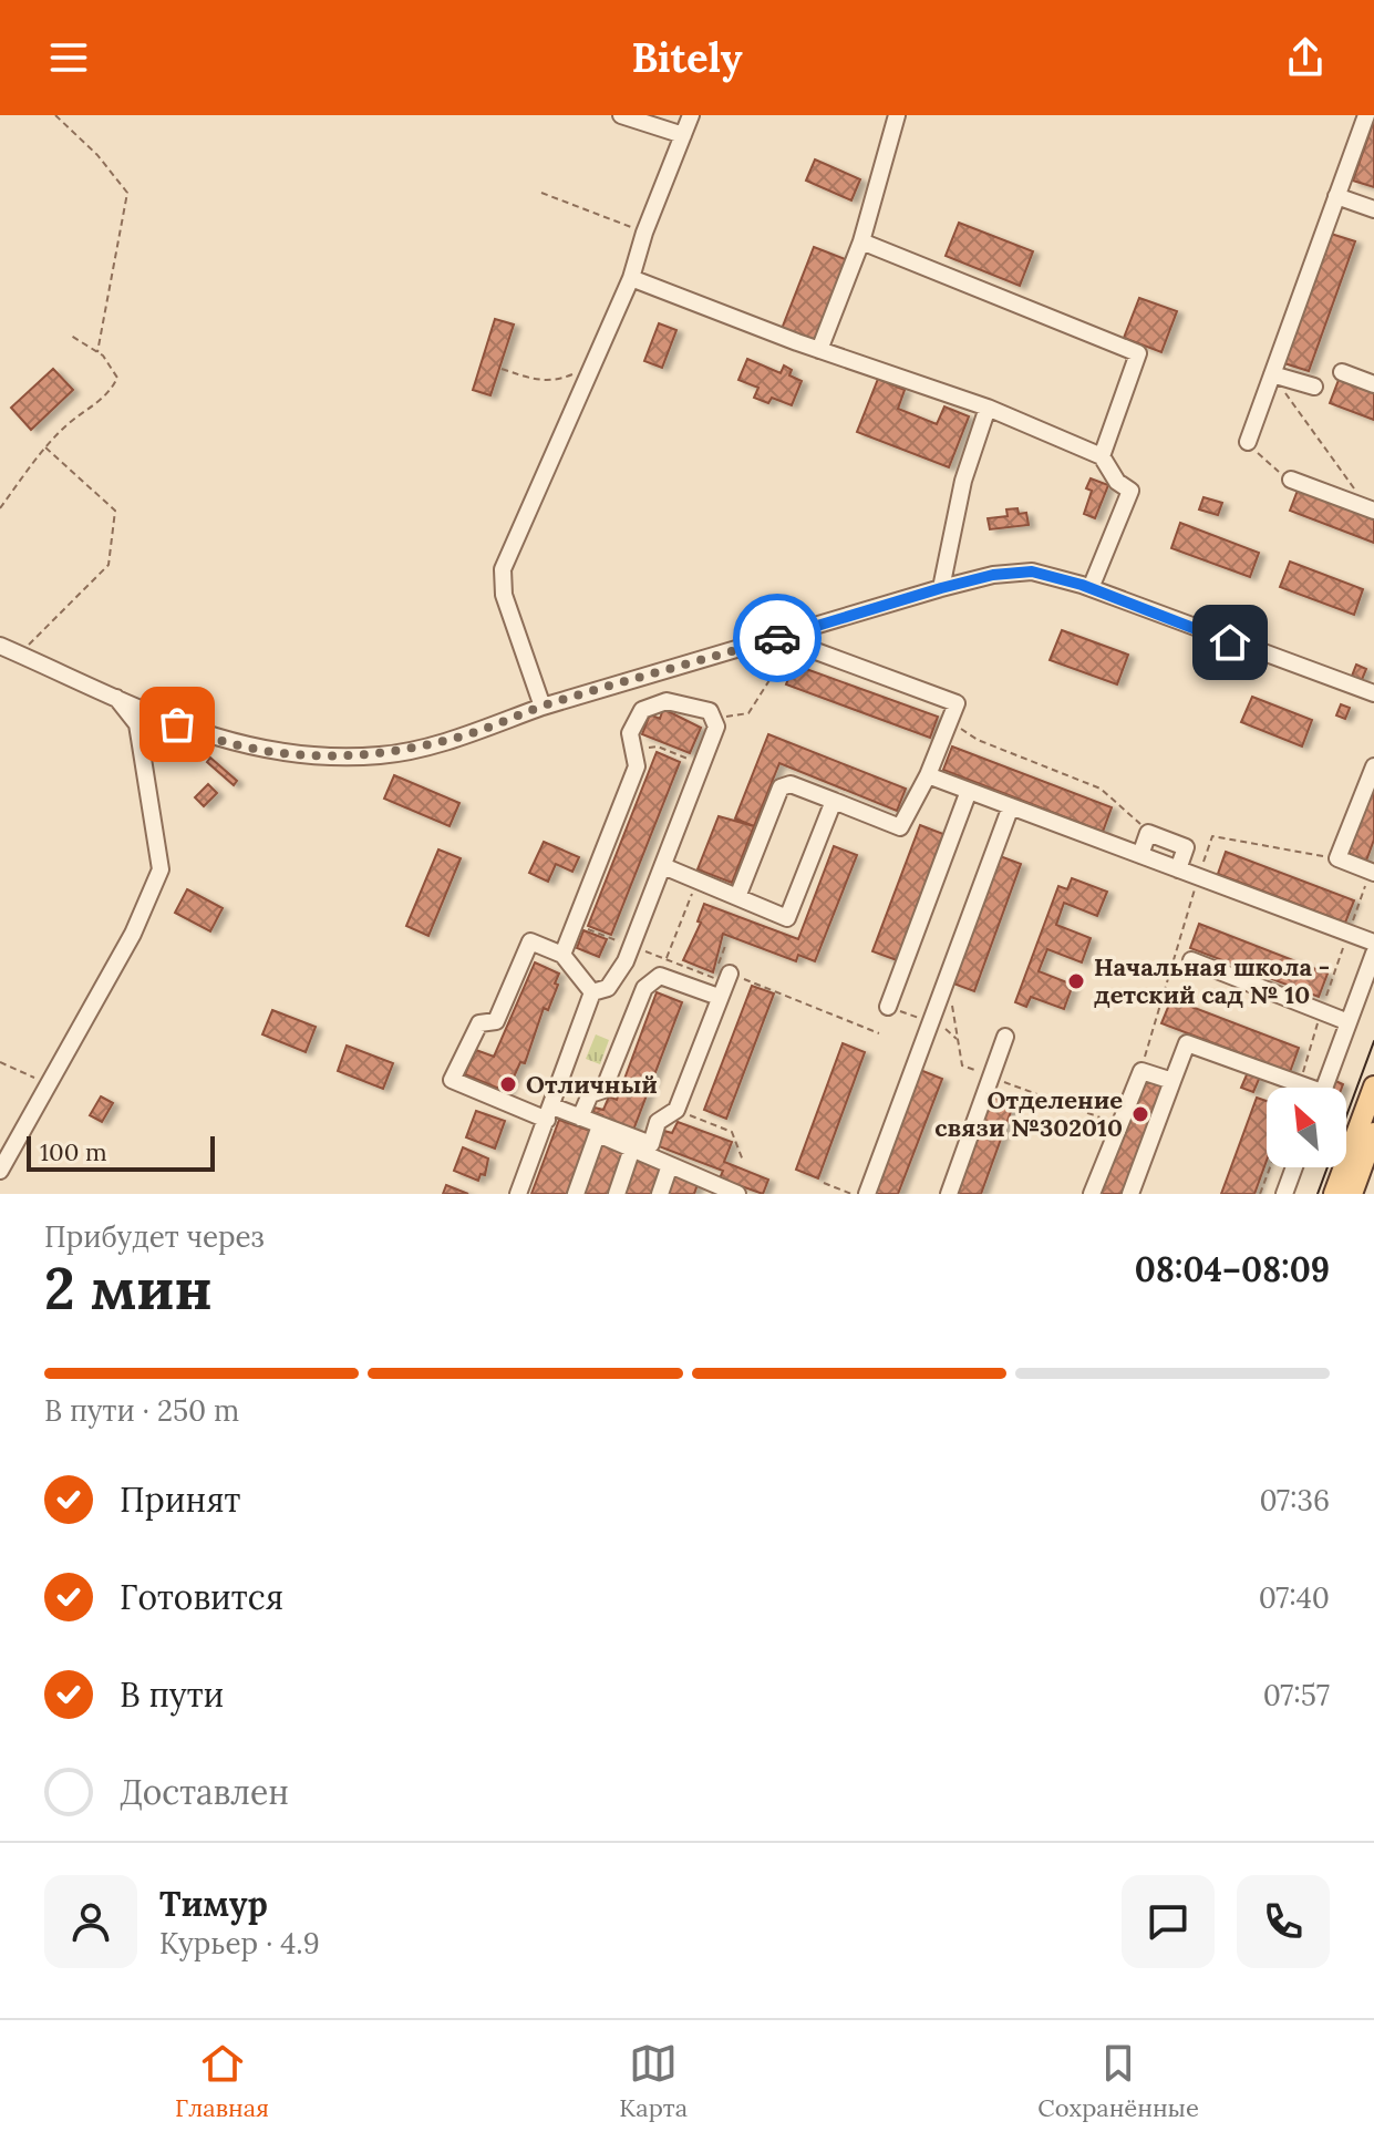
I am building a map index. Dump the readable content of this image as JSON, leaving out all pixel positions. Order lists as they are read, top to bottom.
{
  "places": ["Начальная школа - детский сад № 10", "Отличный", "Отделение связи №302010"],
  "scale_bar": "100 m",
  "north": "top left",
  "page": {
    "header": "Bitely",
    "scale": "100 m",
    "heading": ["2 мин", "Прибудет через", "08:04–08:09"],
    "panel": ["Тимур", "Курьер · 4.9"],
    "bar": "В пути · 250 m",
    "list": [
      ["Принят", "07:36"],
      ["Готовится", "07:40"],
      ["В пути", "07:57"],
      "Доставлен"
    ],
    "tabs": ["Главная", "Карта", "Сохранённые"]
  }
}
